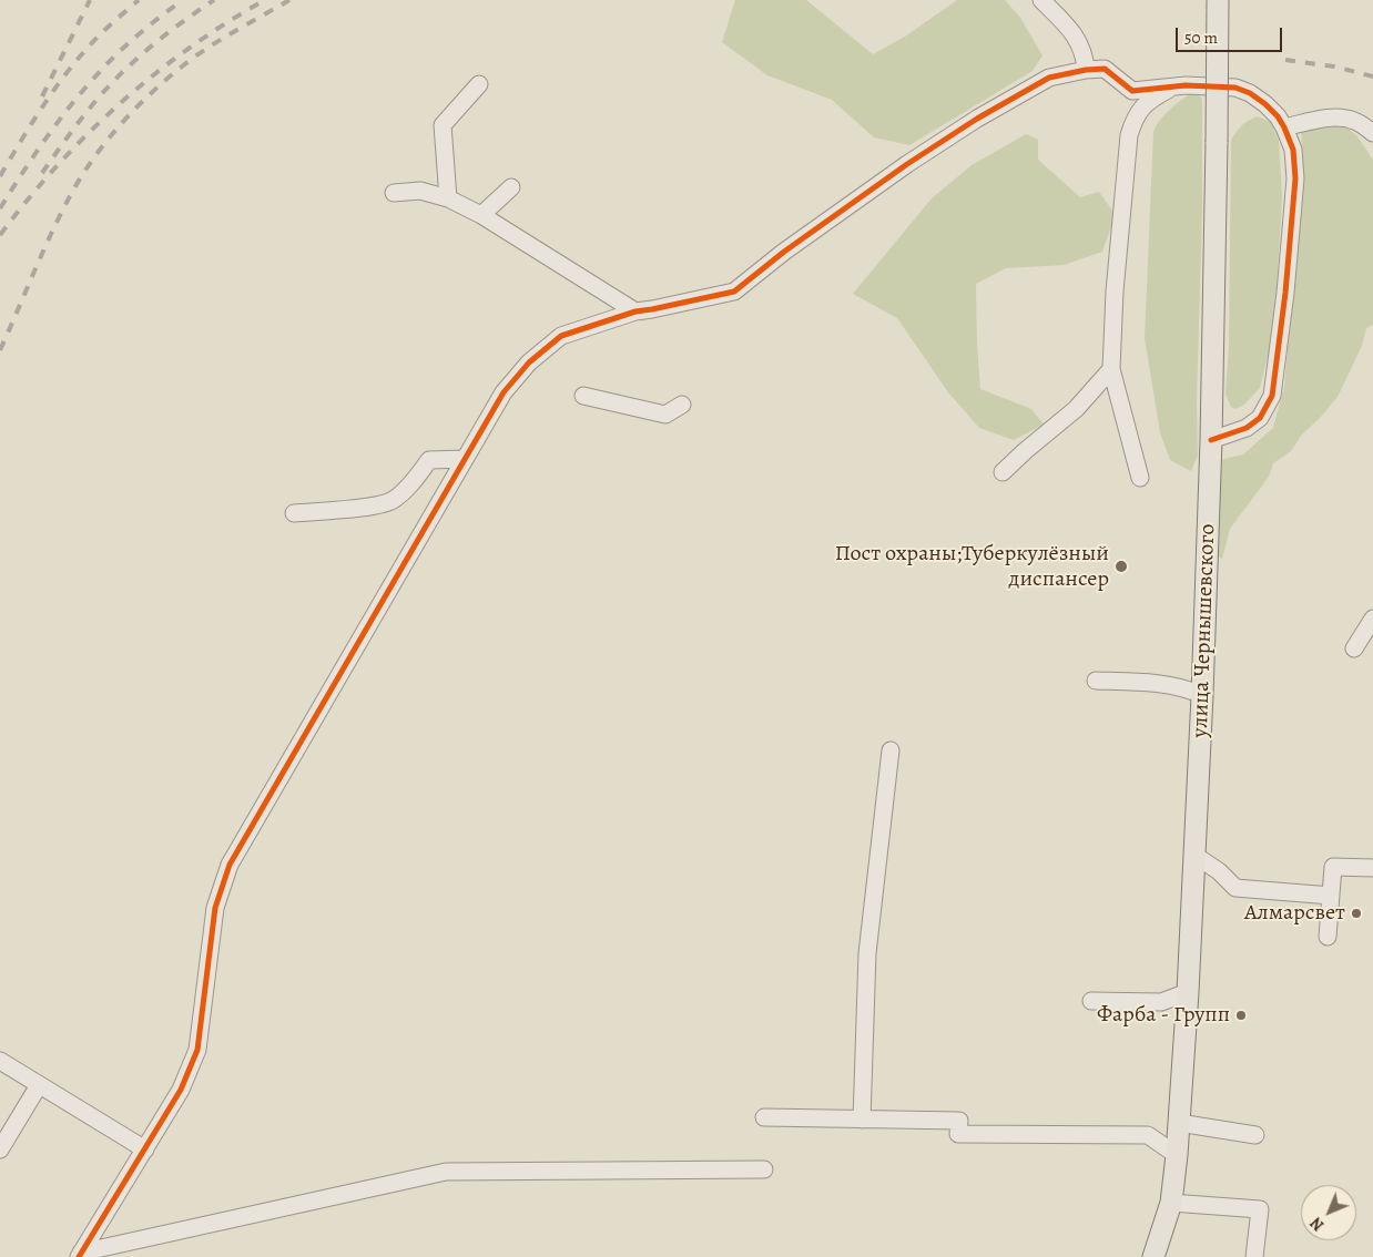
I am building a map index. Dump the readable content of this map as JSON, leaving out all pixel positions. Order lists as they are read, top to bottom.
{
  "streets": {
    "main road": ["улица Чернышевского"]
  },
  "places": ["Пост охраны;Туберкулёзный диспансер", "Алмарсвет", "Фарба - Групп"],
  "scale_bar": "50 m",
  "north": "bottom left"
}
